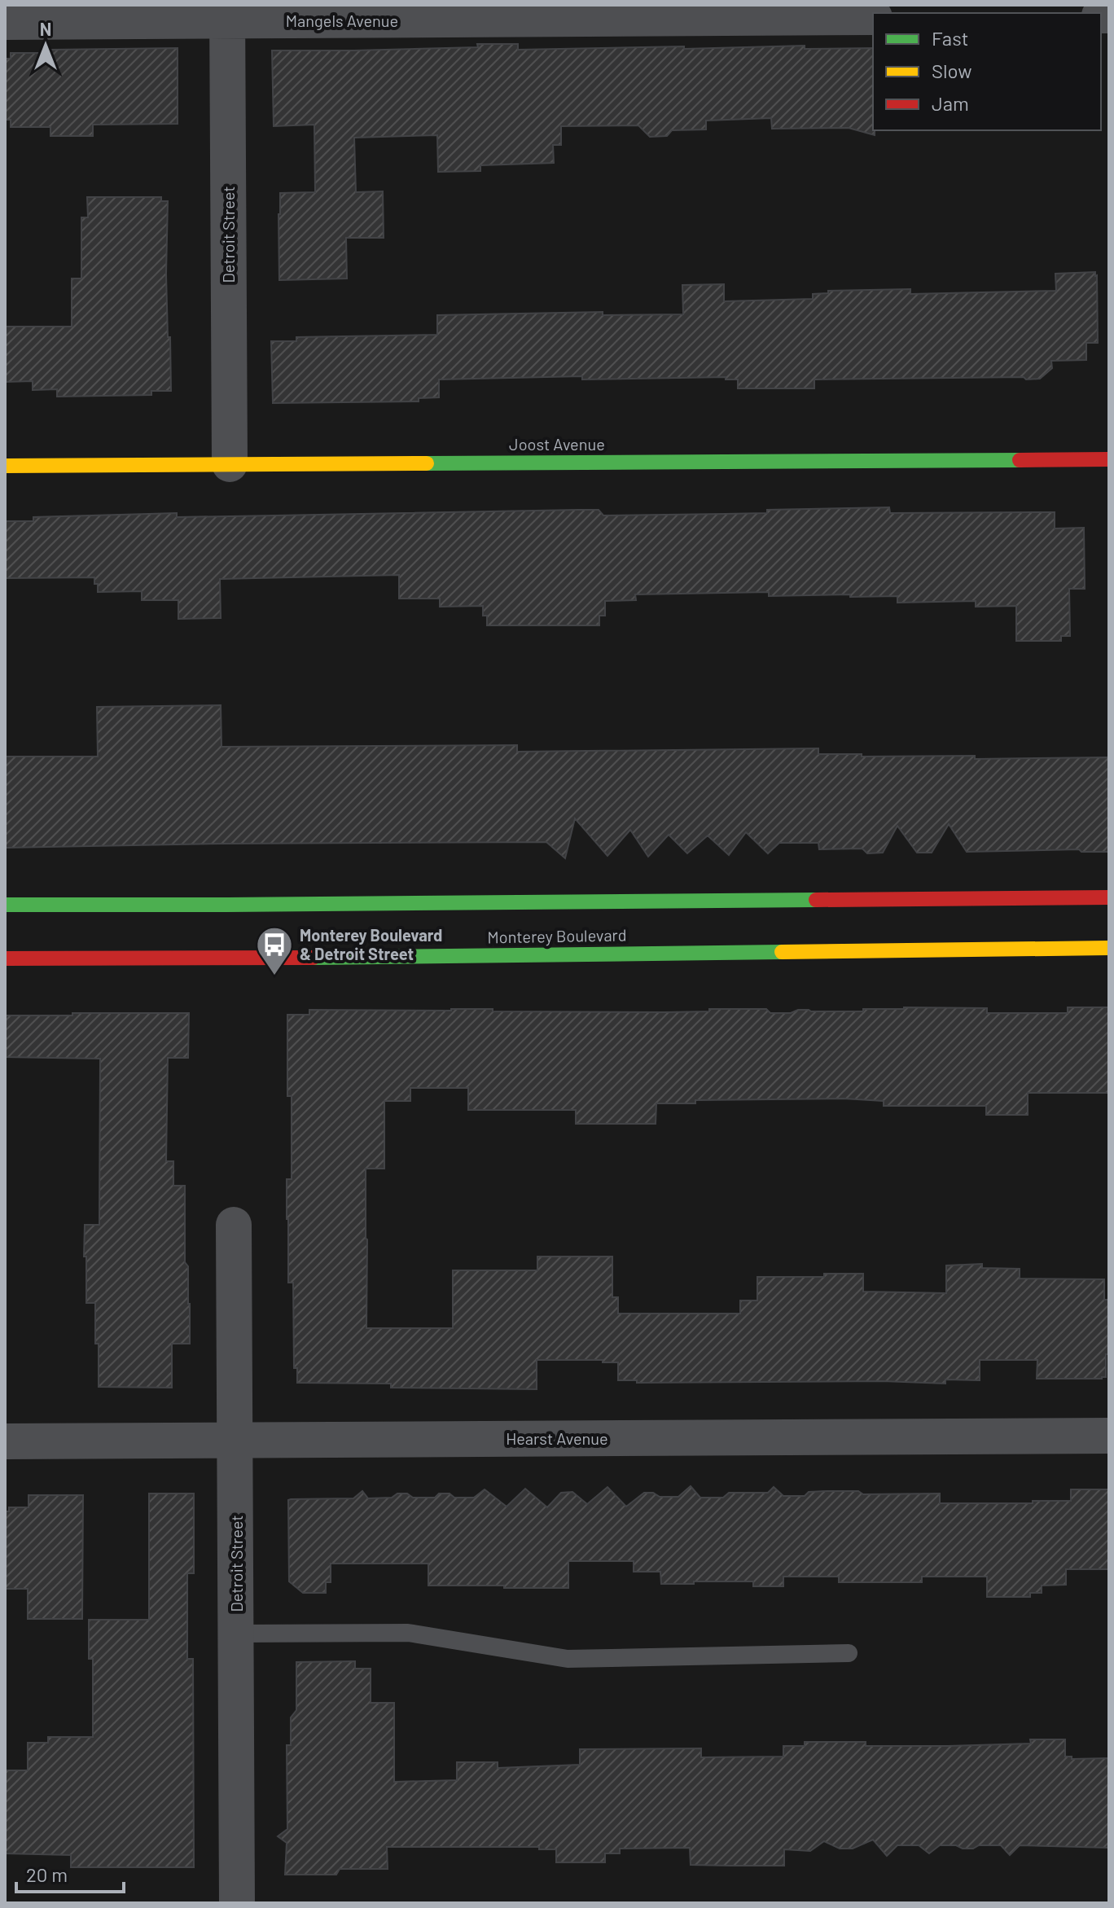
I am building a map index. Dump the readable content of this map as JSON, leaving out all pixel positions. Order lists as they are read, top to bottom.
{
  "streets": {
    "main road": ["Joost Avenue", "Monterey Boulevard"],
    "street": ["Mangels Avenue", "Detroit Street", "Hearst Avenue"]
  },
  "crossings": [
    ["Mangels Avenue", "Detroit Street"],
    ["Detroit Street", "Joost Avenue"],
    ["Detroit Street", "Hearst Avenue"]
  ],
  "places": {
    "bus stop": ["Monterey Boulevard & Detroit Street"]
  },
  "legend": ["Fast", "Slow", "Jam"],
  "scale_bar": "20 m",
  "north": "top"
}
